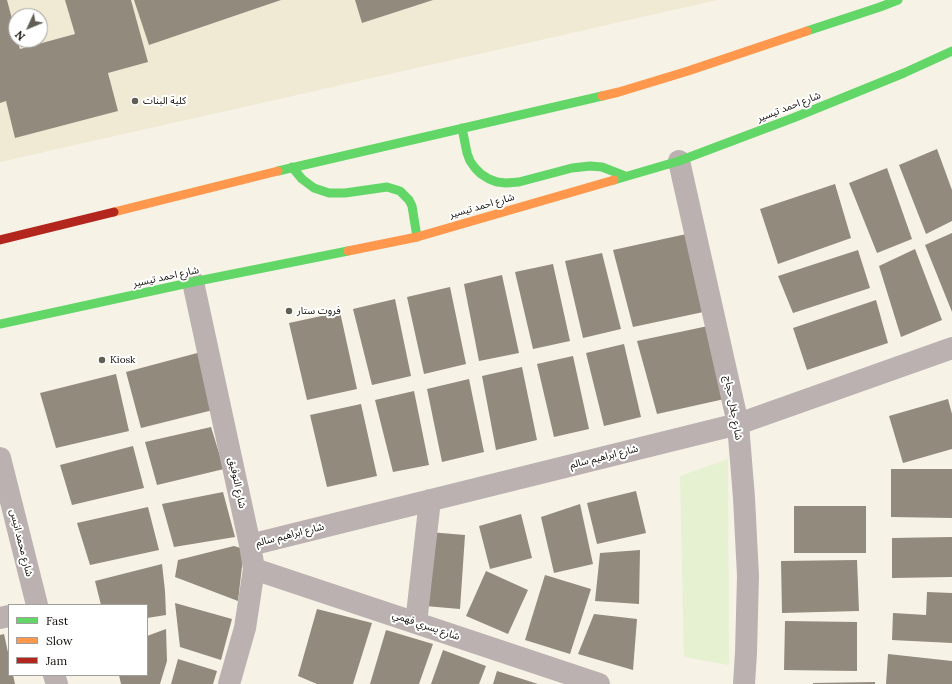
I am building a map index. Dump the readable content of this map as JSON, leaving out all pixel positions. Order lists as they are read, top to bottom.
{
  "streets": {
    "main road": ["شارع احمد تيسير"],
    "street": [
      "شارع جلال حجاج",
      "شارع ابراهيم سالم",
      "شارع التوفيق",
      "شارع محمد انيس",
      "شارع يسري فهمي"
    ]
  },
  "crossings": [
    ["شارع احمد تيسير", "شارع جلال حجاج"],
    ["شارع احمد تيسير", "شارع التوفيق"],
    ["شارع جلال حجاج", "شارع ابراهيم سالم"],
    ["شارع ابراهيم سالم", "شارع التوفيق"],
    ["شارع التوفيق", "شارع يسري فهمي"]
  ],
  "places": ["كلية البنات", "فروت ستار", "Kiosk"],
  "legend": ["Fast", "Slow", "Jam"],
  "north": "bottom left"
}
